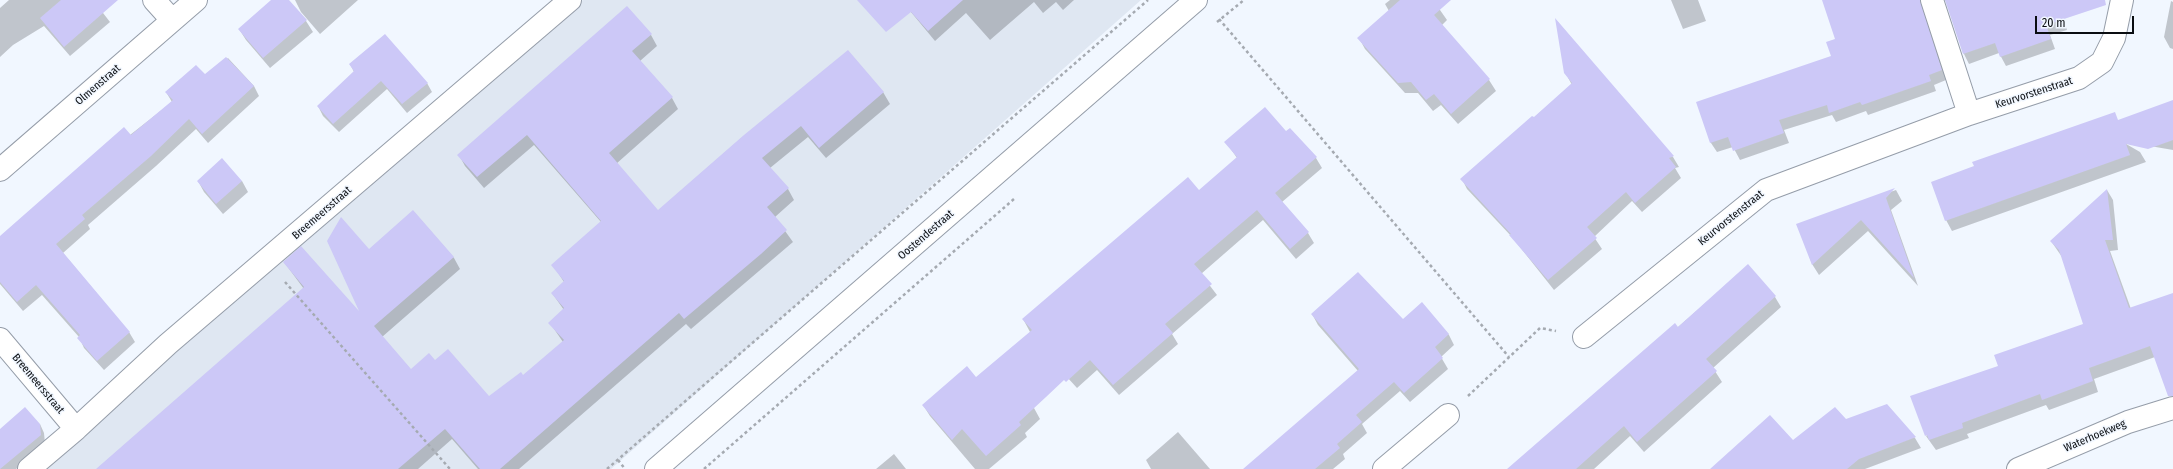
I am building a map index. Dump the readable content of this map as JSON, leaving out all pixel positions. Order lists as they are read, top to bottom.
{
  "streets": {
    "street": [
      "Olmenstraat",
      "Keurvorstenstraat",
      "Breemeersstraat",
      "Oostendestraat",
      "Waterhoekweg"
    ]
  },
  "scale_bar": "20 m"
}
